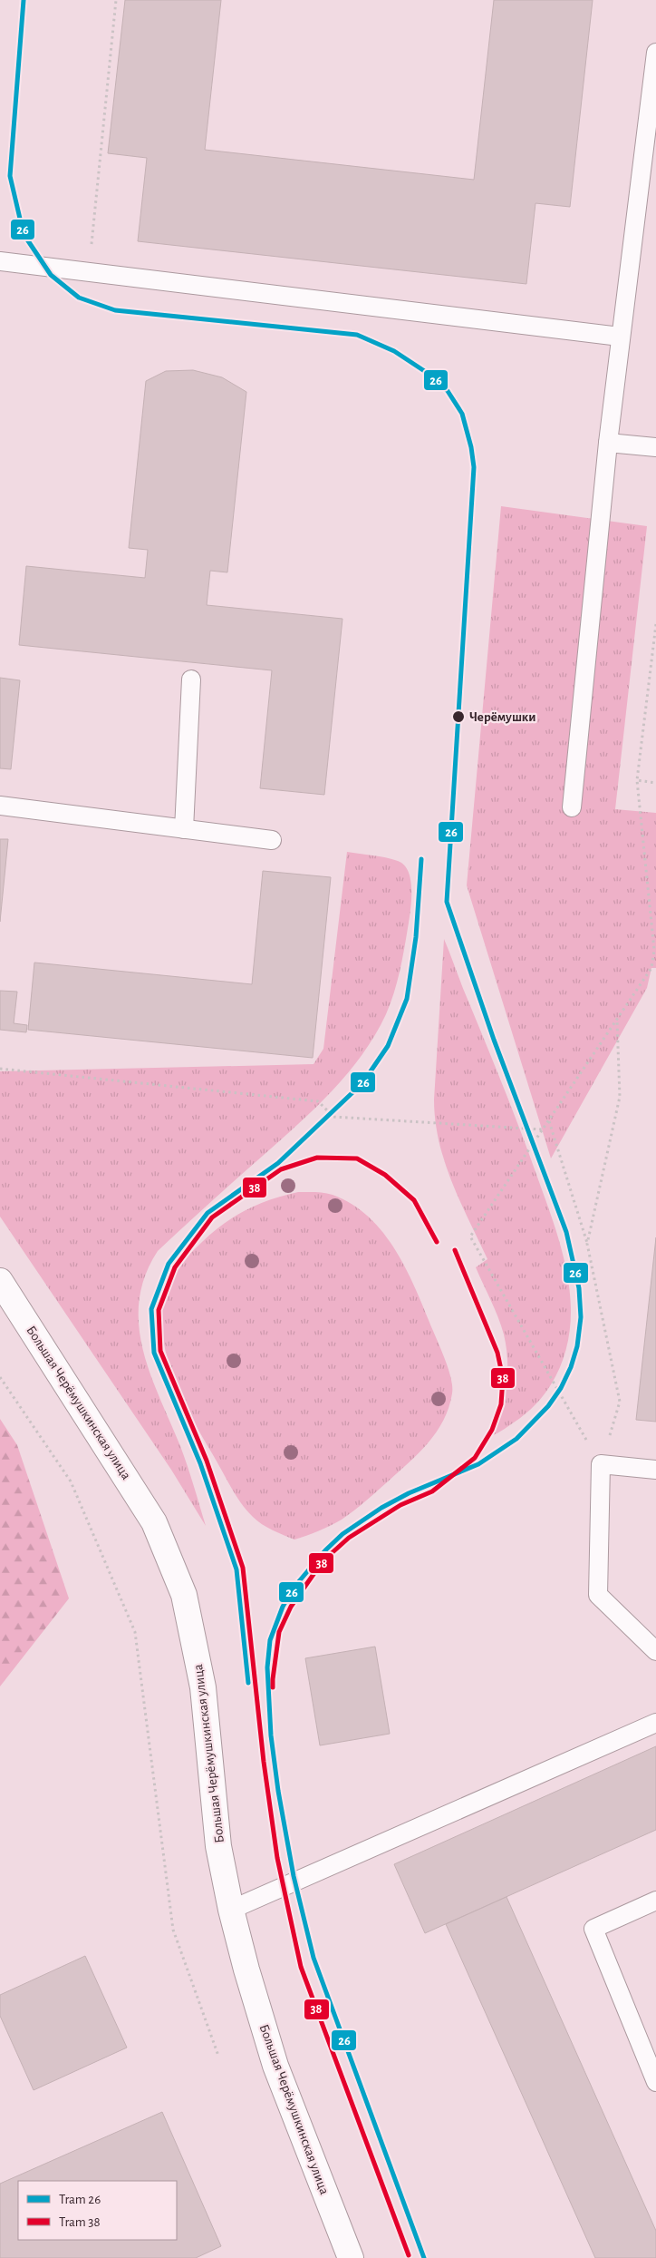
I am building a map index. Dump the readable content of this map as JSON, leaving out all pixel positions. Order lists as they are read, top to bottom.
{
  "streets": {
    "street": ["Большая Черёмушкинская улица"]
  },
  "places": ["Черёмушки"],
  "lines": ["tram line 26", "tram line 38"],
  "legend": ["Tram 26", "Tram 38"]
}
